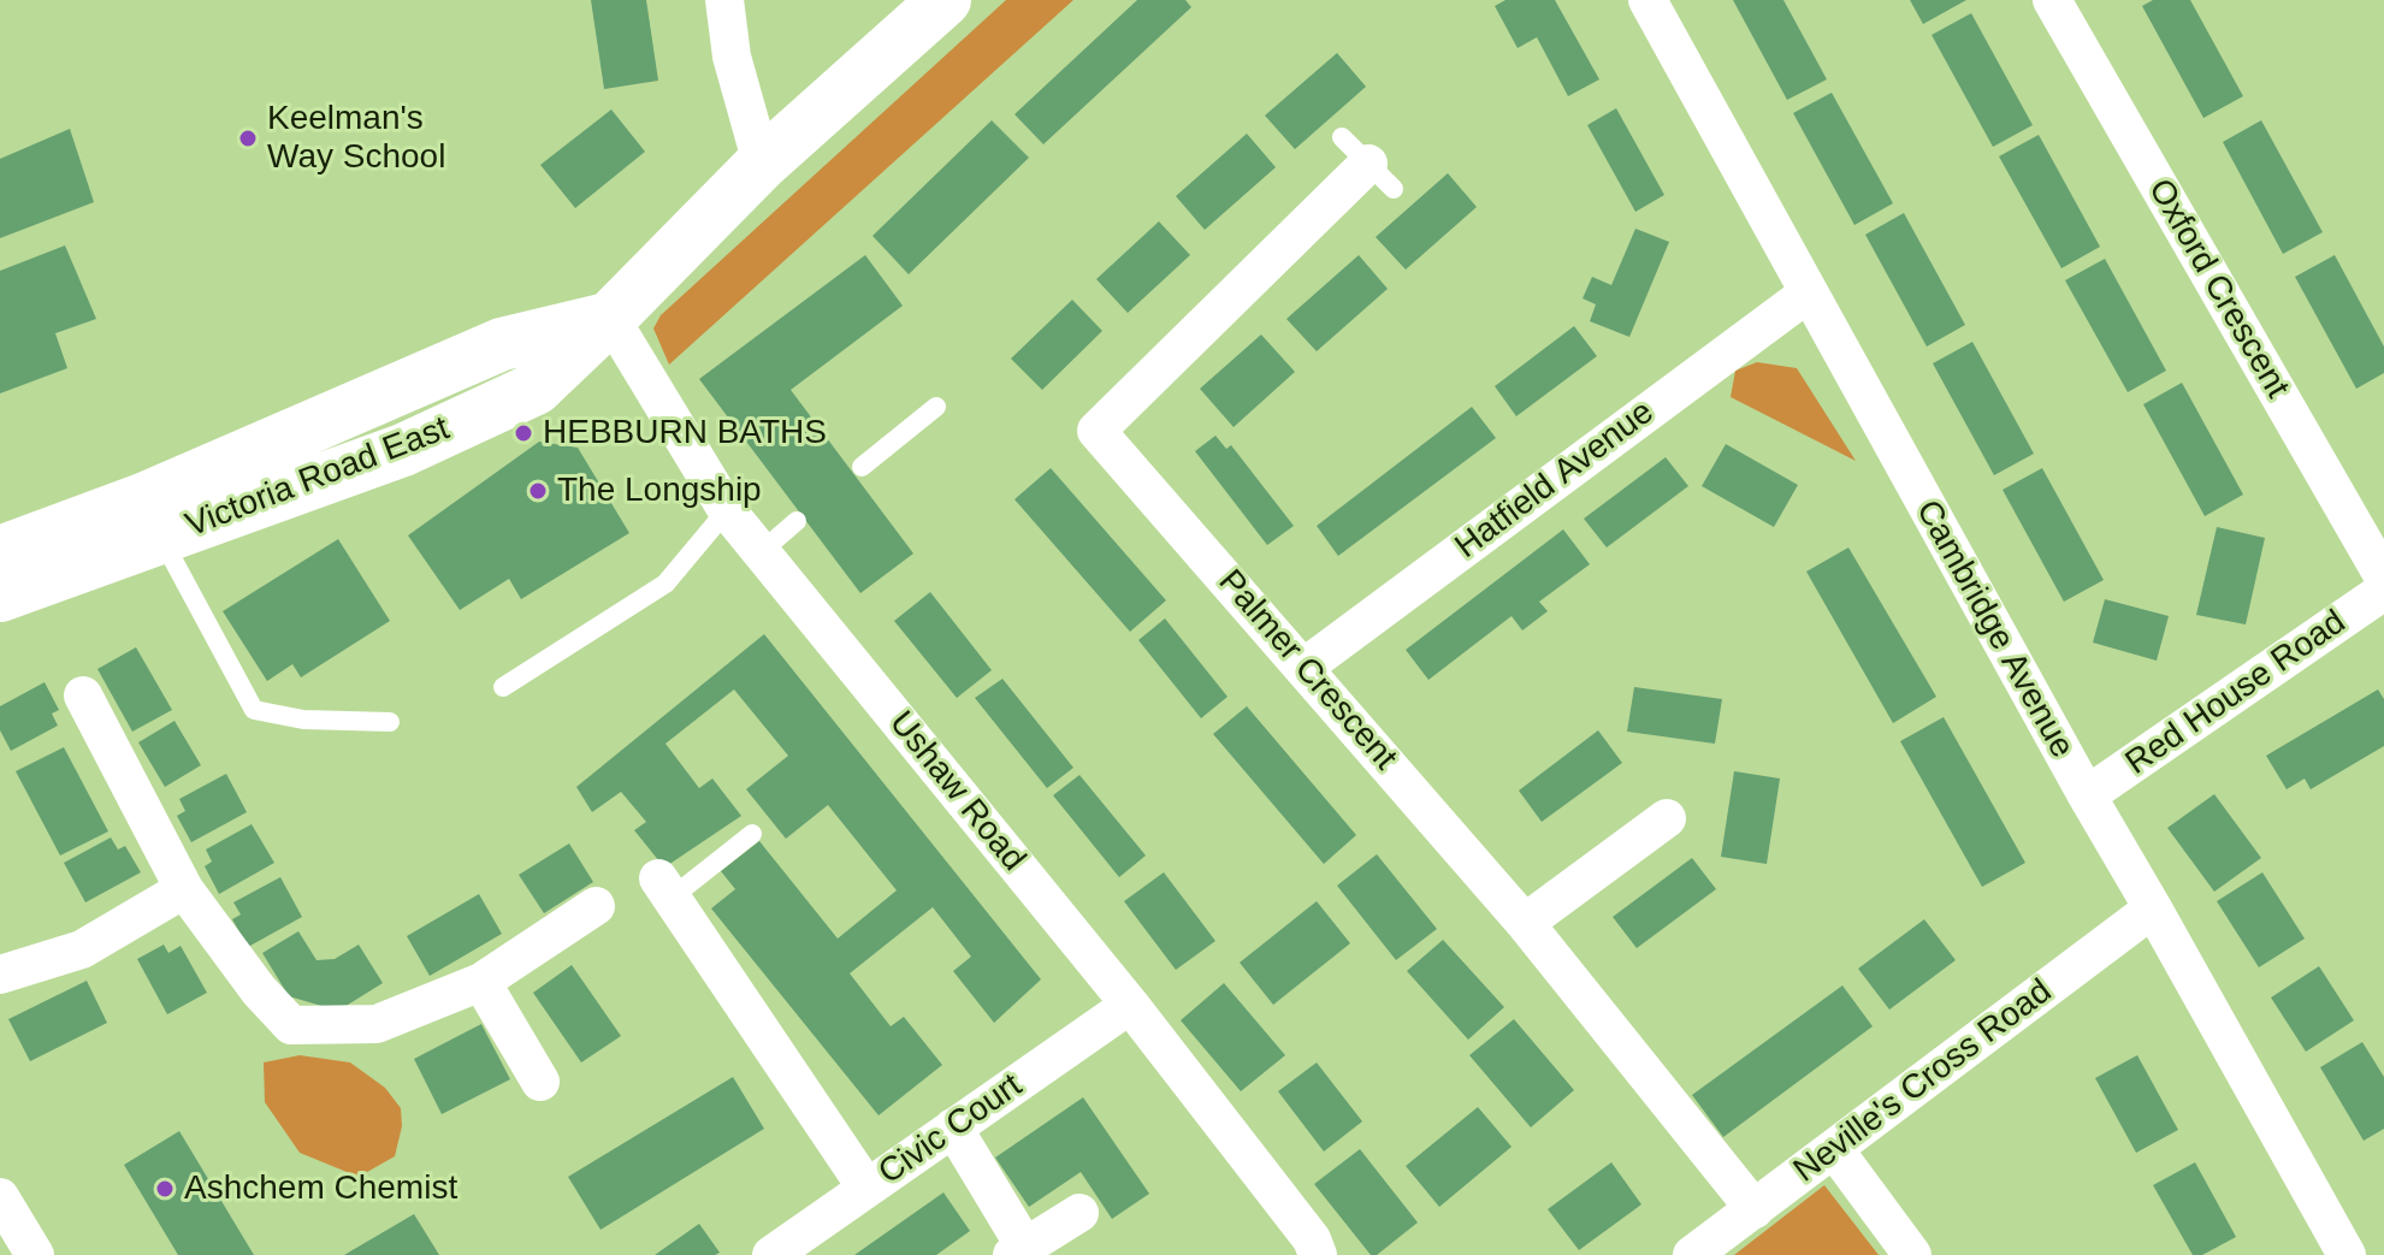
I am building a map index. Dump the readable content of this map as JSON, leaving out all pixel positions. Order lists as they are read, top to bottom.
{
  "streets": {
    "main road": ["Victoria Road East"],
    "street": [
      "Oxford Crescent",
      "Hatfield Avenue",
      "Cambridge Avenue",
      "Palmer Crescent",
      "Red House Road",
      "Ushaw Road",
      "Neville's Cross Road",
      "Civic Court"
    ]
  },
  "crossings": [
    ["Victoria Road East", "Ushaw Road"],
    ["Hatfield Avenue", "Cambridge Avenue"],
    ["Hatfield Avenue", "Palmer Crescent"],
    ["Cambridge Avenue", "Red House Road"],
    ["Cambridge Avenue", "Neville's Cross Road"],
    ["Palmer Crescent", "Neville's Cross Road"],
    ["Ushaw Road", "Civic Court"]
  ],
  "places": [
    "Keelman's Way School",
    "HEBBURN BATHS",
    "The Longship",
    "Ashchem Chemist"
  ]
}
